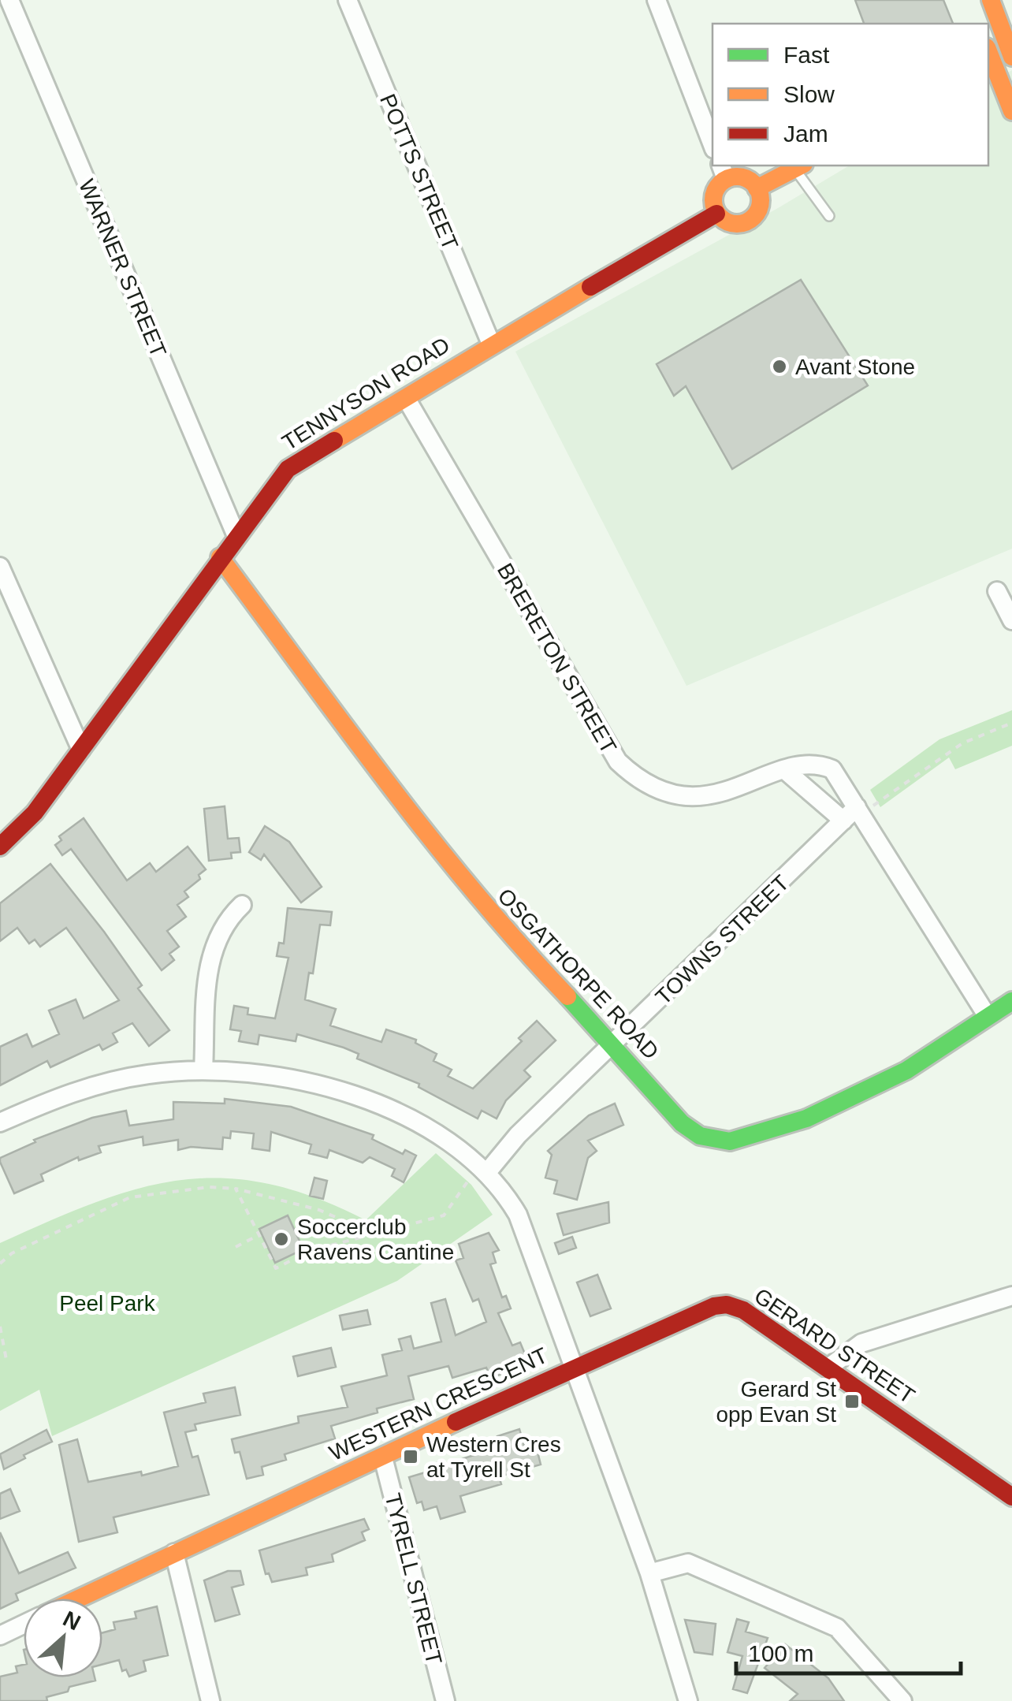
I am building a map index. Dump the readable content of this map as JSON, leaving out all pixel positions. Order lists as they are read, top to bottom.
{
  "streets": {
    "main road": [
      "TENNYSON ROAD",
      "OSGATHORPE ROAD",
      "GERARD STREET",
      "WESTERN CRESCENT"
    ],
    "street": [
      "POTTS STREET",
      "WARNER STREET",
      "BRERETON STREET",
      "TOWNS STREET",
      "TYRELL STREET"
    ]
  },
  "crossings": [
    ["POTTS STREET", "TENNYSON ROAD"],
    ["WARNER STREET", "TENNYSON ROAD"],
    ["TENNYSON ROAD", "BRERETON STREET"],
    ["TENNYSON ROAD", "OSGATHORPE ROAD"],
    ["BRERETON STREET", "TOWNS STREET"],
    ["BRERETON STREET", "OSGATHORPE ROAD"],
    ["TOWNS STREET", "OSGATHORPE ROAD"],
    ["GERARD STREET", "WESTERN CRESCENT"],
    ["WESTERN CRESCENT", "TYRELL STREET"]
  ],
  "parks": ["Peel Park"],
  "places": {
    "other": ["Avant Stone", "Soccerclub Ravens Cantine"],
    "transit": ["Gerard St opp Evan St", "Western Cres at Tyrell St"]
  },
  "legend": ["Fast", "Slow", "Jam"],
  "scale_bar": "100 m",
  "north": "top right"
}
